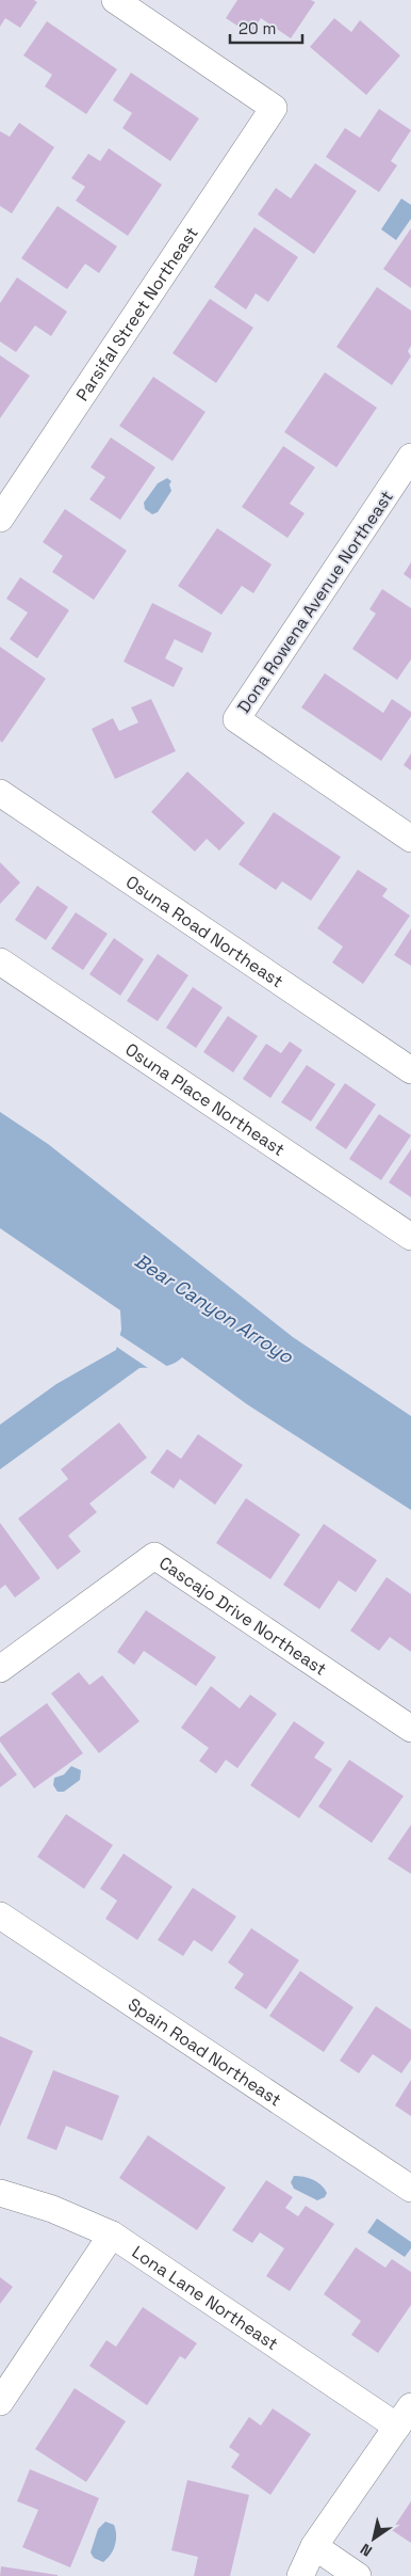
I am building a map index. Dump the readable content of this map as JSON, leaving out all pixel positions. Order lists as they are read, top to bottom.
{
  "streets": {
    "street": [
      "Parsifal Street Northeast",
      "Dona Rowena Avenue Northeast",
      "Osuna Road Northeast",
      "Osuna Place Northeast",
      "Cascajo Drive Northeast",
      "Spain Road Northeast",
      "Lona Lane Northeast"
    ]
  },
  "water": ["Bear Canyon Arroyo"],
  "scale_bar": "20 m",
  "north": "bottom left"
}
